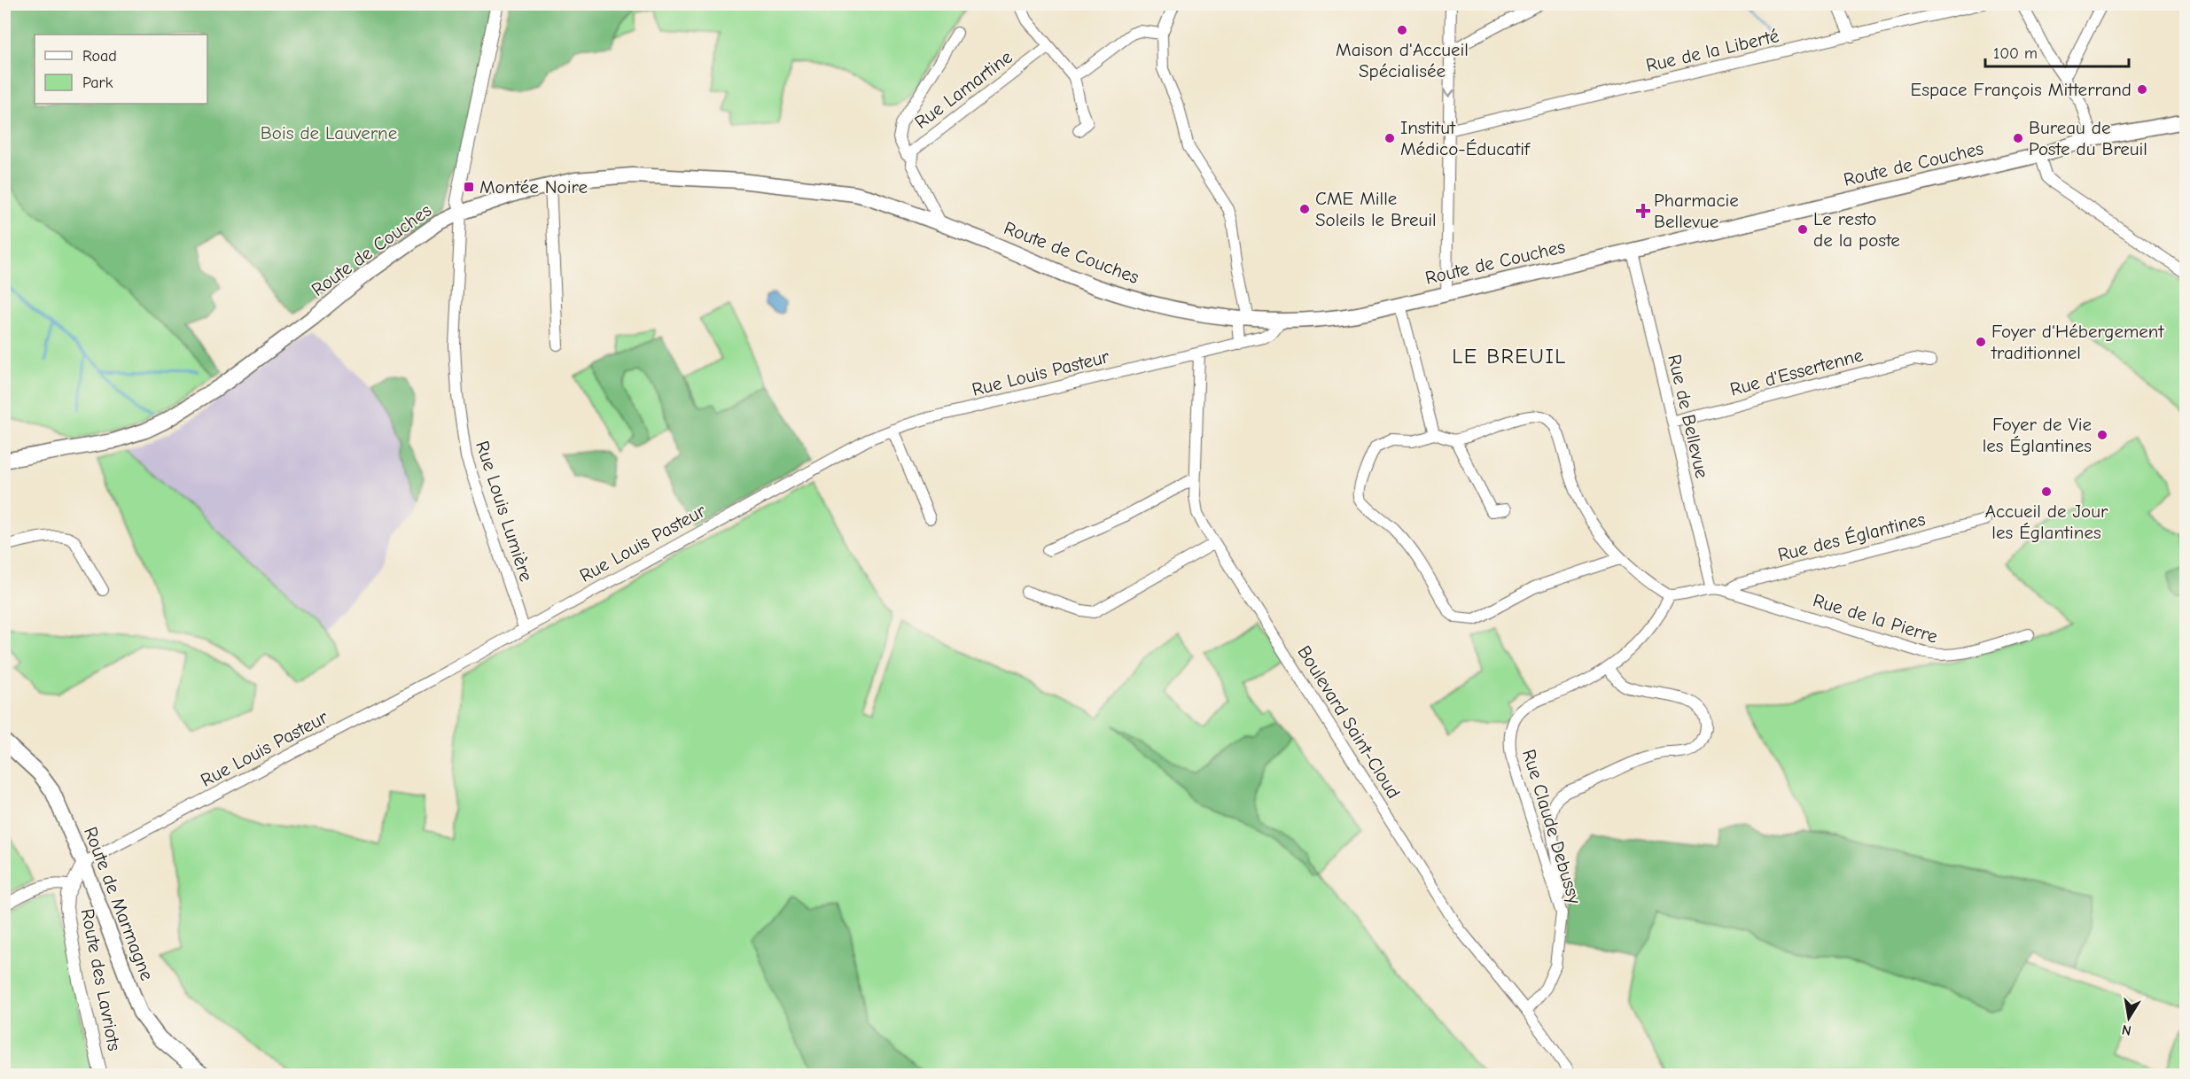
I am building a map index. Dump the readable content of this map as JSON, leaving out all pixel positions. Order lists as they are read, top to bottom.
{
  "streets": {
    "main road": ["Route de Couches", "Route de Marmagne"],
    "street": [
      "Rue de la Liberté",
      "Rue Lamartine",
      "Rue d'Essertenne",
      "Rue Louis Pasteur",
      "Rue de Bellevue",
      "Rue Louis Lumière",
      "Rue des Églantines",
      "Rue de la Pierre",
      "Boulevard Saint-Cloud",
      "Rue Claude Debussy",
      "Route des Lavriots"
    ]
  },
  "crossings": [
    ["Rue Lamartine", "Route de Couches"],
    ["Route de Couches", "Rue Louis Pasteur"],
    ["Route de Couches", "Rue de Bellevue"],
    ["Route de Couches", "Rue Louis Lumière"],
    ["Rue d'Essertenne", "Rue de Bellevue"],
    ["Rue Louis Pasteur", "Rue Louis Lumière"],
    ["Rue Louis Pasteur", "Boulevard Saint-Cloud"],
    ["Rue Louis Pasteur", "Route de Marmagne"],
    ["Rue Louis Pasteur", "Route des Lavriots"],
    ["Rue de Bellevue", "Rue de la Pierre"],
    ["Rue des Églantines", "Rue de la Pierre"],
    ["Boulevard Saint-Cloud", "Rue Claude Debussy"],
    ["Route de Marmagne", "Route des Lavriots"]
  ],
  "districts": ["LE BREUIL"],
  "parks": ["Bois de Lauverne"],
  "places": {
    "other": [
      "Maison d'Accueil Spécialisée",
      "Espace François Mitterrand",
      "Institut Médico-Éducatif",
      "Bureau de Poste du Breuil",
      "CME Mille Soleils le Breuil",
      "Le resto de la poste",
      "Foyer d'Hébergement traditionnel",
      "Foyer de Vie les Églantines",
      "Accueil de Jour les Églantines"
    ],
    "transit": ["Montée Noire"],
    "health": ["Pharmacie Bellevue"]
  },
  "legend": ["Road", "Park"],
  "scale_bar": "100 m",
  "north": "bottom"
}
